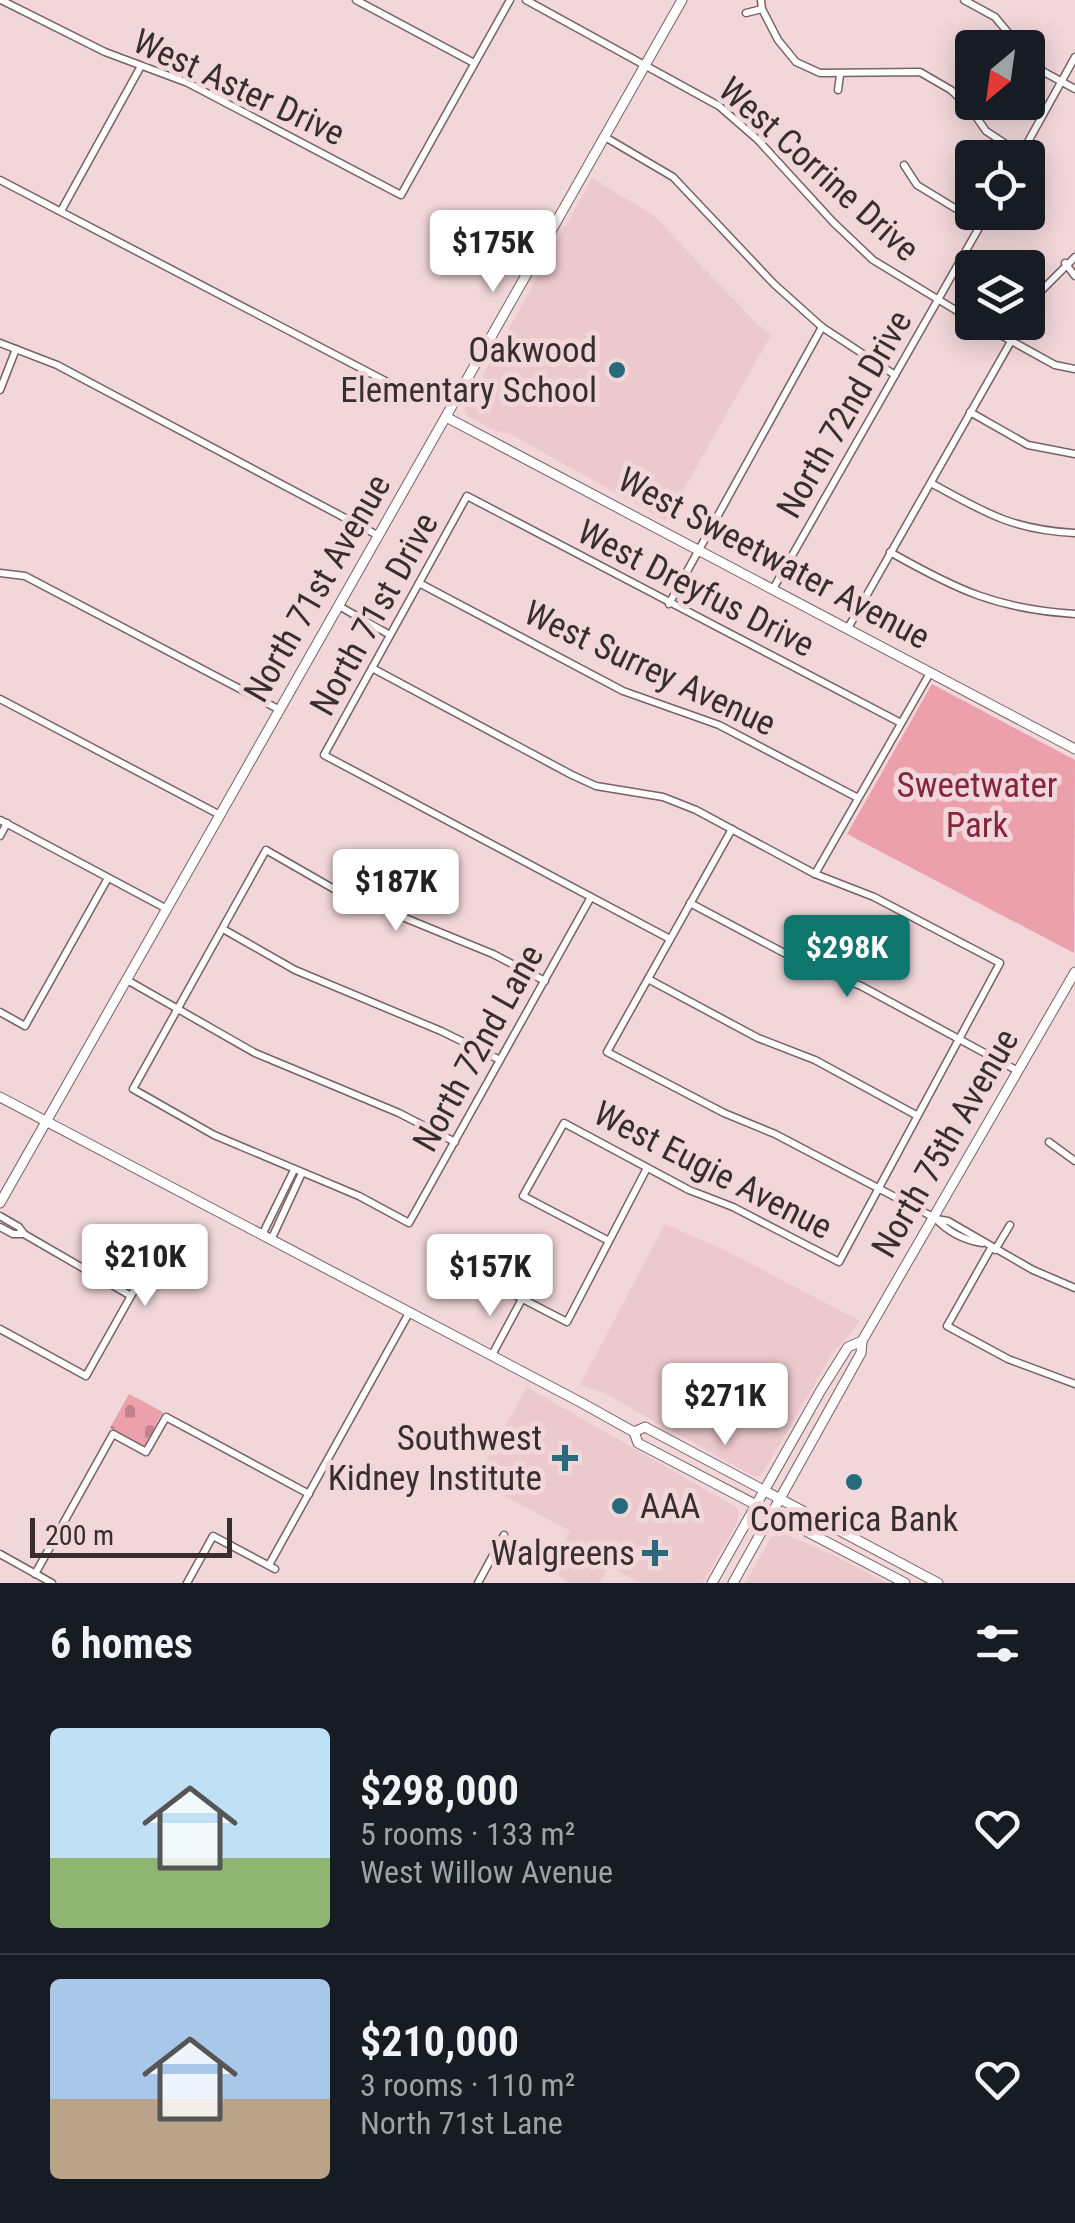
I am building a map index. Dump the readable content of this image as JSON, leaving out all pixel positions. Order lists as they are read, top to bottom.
{
  "streets": {
    "main road": ["West Sweetwater Avenue", "North 71st Avenue", "North 75th Avenue"],
    "street": [
      "West Aster Drive",
      "West Corrine Drive",
      "North 72nd Drive",
      "West Dreyfus Drive",
      "North 71st Drive",
      "West Surrey Avenue",
      "North 72nd Lane",
      "West Eugie Avenue"
    ]
  },
  "crossings": [
    ["West Corrine Drive", "North 72nd Drive"],
    ["West Corrine Drive", "North 71st Avenue"],
    ["North 72nd Drive", "West Sweetwater Avenue"],
    ["West Sweetwater Avenue", "North 71st Avenue"],
    ["West Dreyfus Drive", "North 71st Drive"],
    ["North 71st Drive", "West Surrey Avenue"],
    ["North 71st Drive", "North 72nd Lane"]
  ],
  "parks": ["Sweetwater Park"],
  "places": {
    "other": ["Oakwood Elementary School", "Comerica Bank", "AAA"],
    "health": ["Southwest Kidney Institute", "Walgreens"]
  },
  "scale_bar": "200 m",
  "north": "bottom left",
  "page": {
    "price": [
      "$175K",
      "$187K",
      "$298K",
      "$210K",
      "$157K",
      "$271K"
    ],
    "scale": "200 m",
    "heading": "6 homes",
    "list": [
      {
        "name": "$298,000",
        "note": "5 rooms · 133 m² · West Willow Avenue"
      },
      {
        "name": "$210,000",
        "note": "3 rooms · 110 m² · North 71st Lane"
      }
    ]
  }
}
